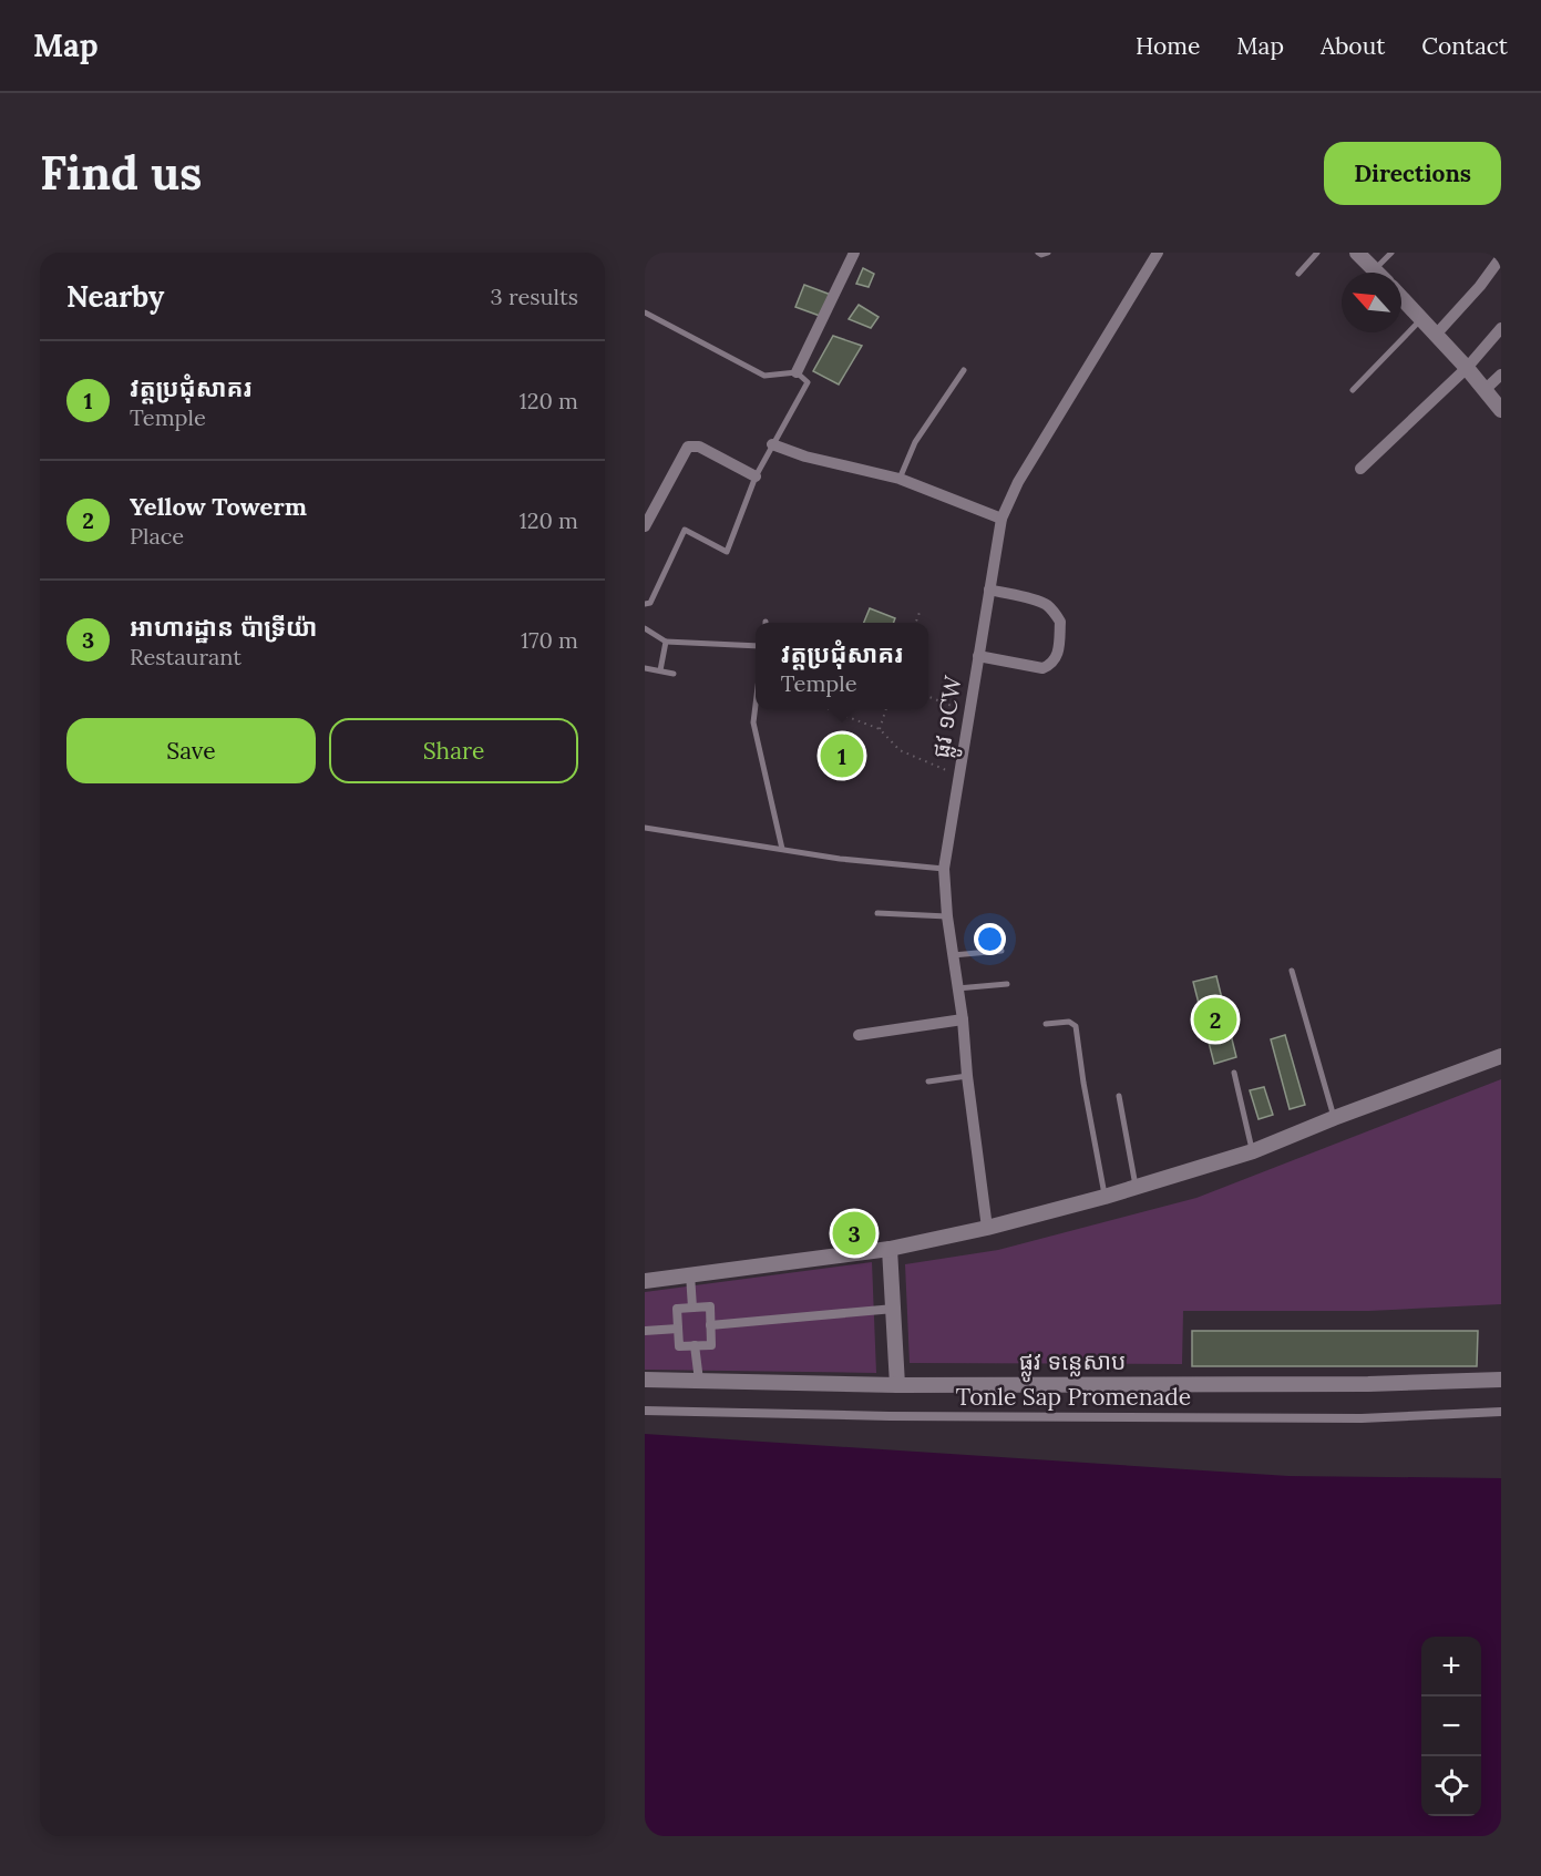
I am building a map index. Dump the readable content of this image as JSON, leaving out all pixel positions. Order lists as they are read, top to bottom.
{
  "streets": {
    "street": ["ផ្លូវ ១CW", "ផ្លូវ ទន្លេសាប", "Tonle Sap Promenade"]
  },
  "north": "top left",
  "page": {
    "header": "Map",
    "nav": [
      "Home",
      "Map",
      "About",
      "Contact"
    ],
    "buttons": [
      "Directions",
      ["Save", "Share"]
    ],
    "title": "Find us",
    "heading": ["Nearby", "3 results"],
    "list": [
      {
        "mark": "1",
        "name": "វត្តប្រជុំសាគរ",
        "note": "Temple",
        "value": "120 m"
      },
      {
        "mark": "2",
        "name": "Yellow Towerm",
        "note": "Place",
        "value": "120 m"
      },
      {
        "mark": "3",
        "name": "អាហារដ្ឋាន ប៉ាទ្រីយ៉ា",
        "note": "Restaurant",
        "value": "170 m"
      }
    ],
    "popup": ["វត្តប្រជុំសាគរ", "Temple"],
    "pins": ["1", "2", "3"],
    "map_buttons": ["+", "−"]
  }
}
